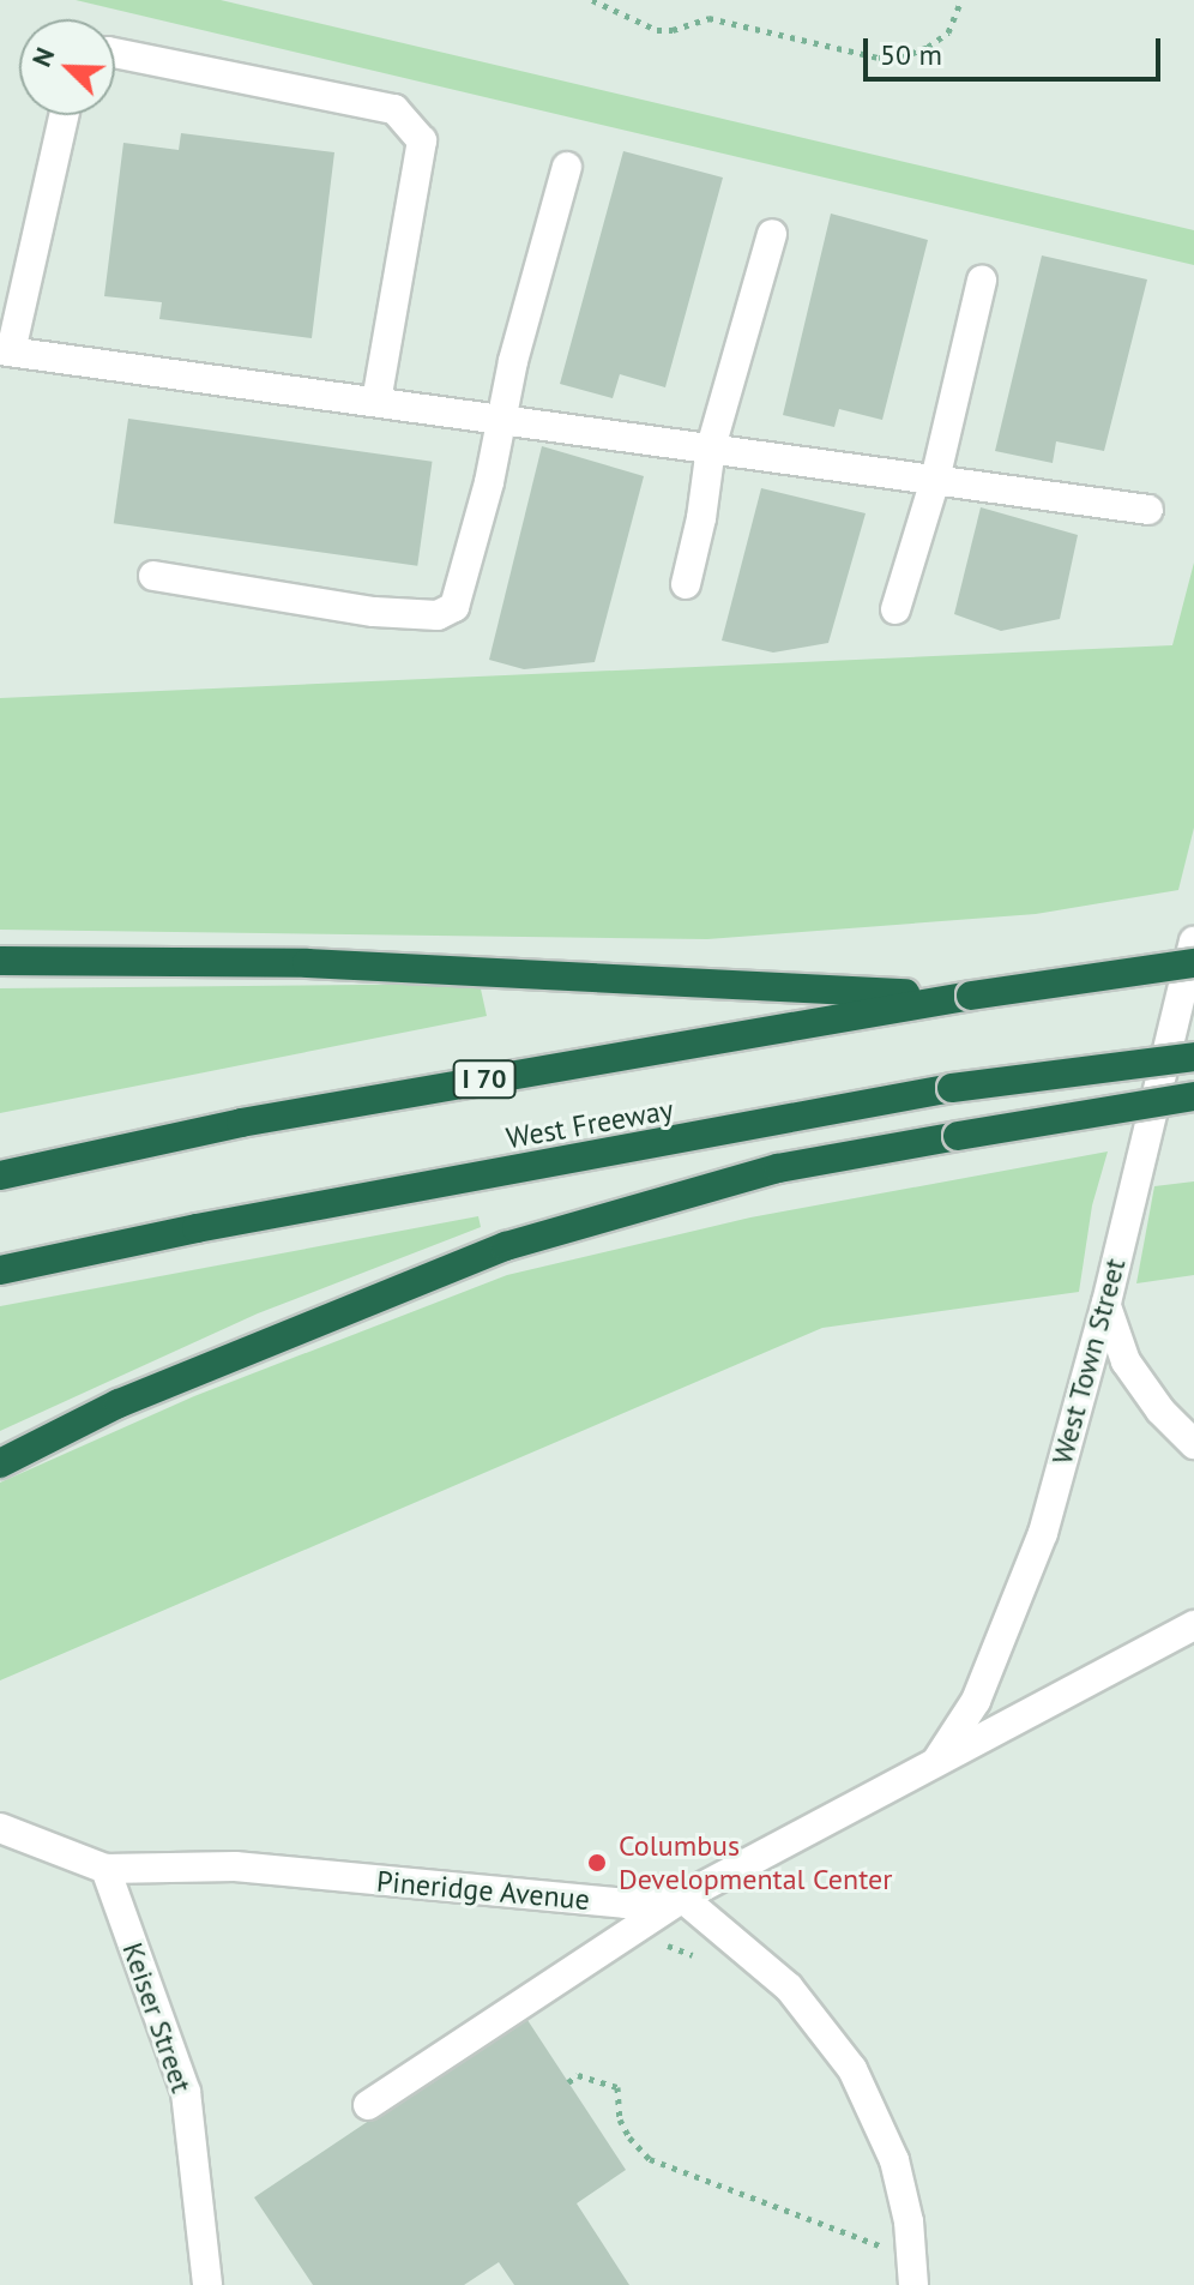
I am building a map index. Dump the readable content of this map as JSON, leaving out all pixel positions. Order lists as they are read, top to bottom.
{
  "streets": {
    "highway": ["I 70", "West Freeway"],
    "street": ["West Town Street", "Pineridge Avenue", "Keiser Street"]
  },
  "crossings": [
    ["West Town Street", "Pineridge Avenue"],
    ["Pineridge Avenue", "Keiser Street"]
  ],
  "places": ["Columbus Developmental Center"],
  "scale_bar": "50 m",
  "north": "top left"
}
